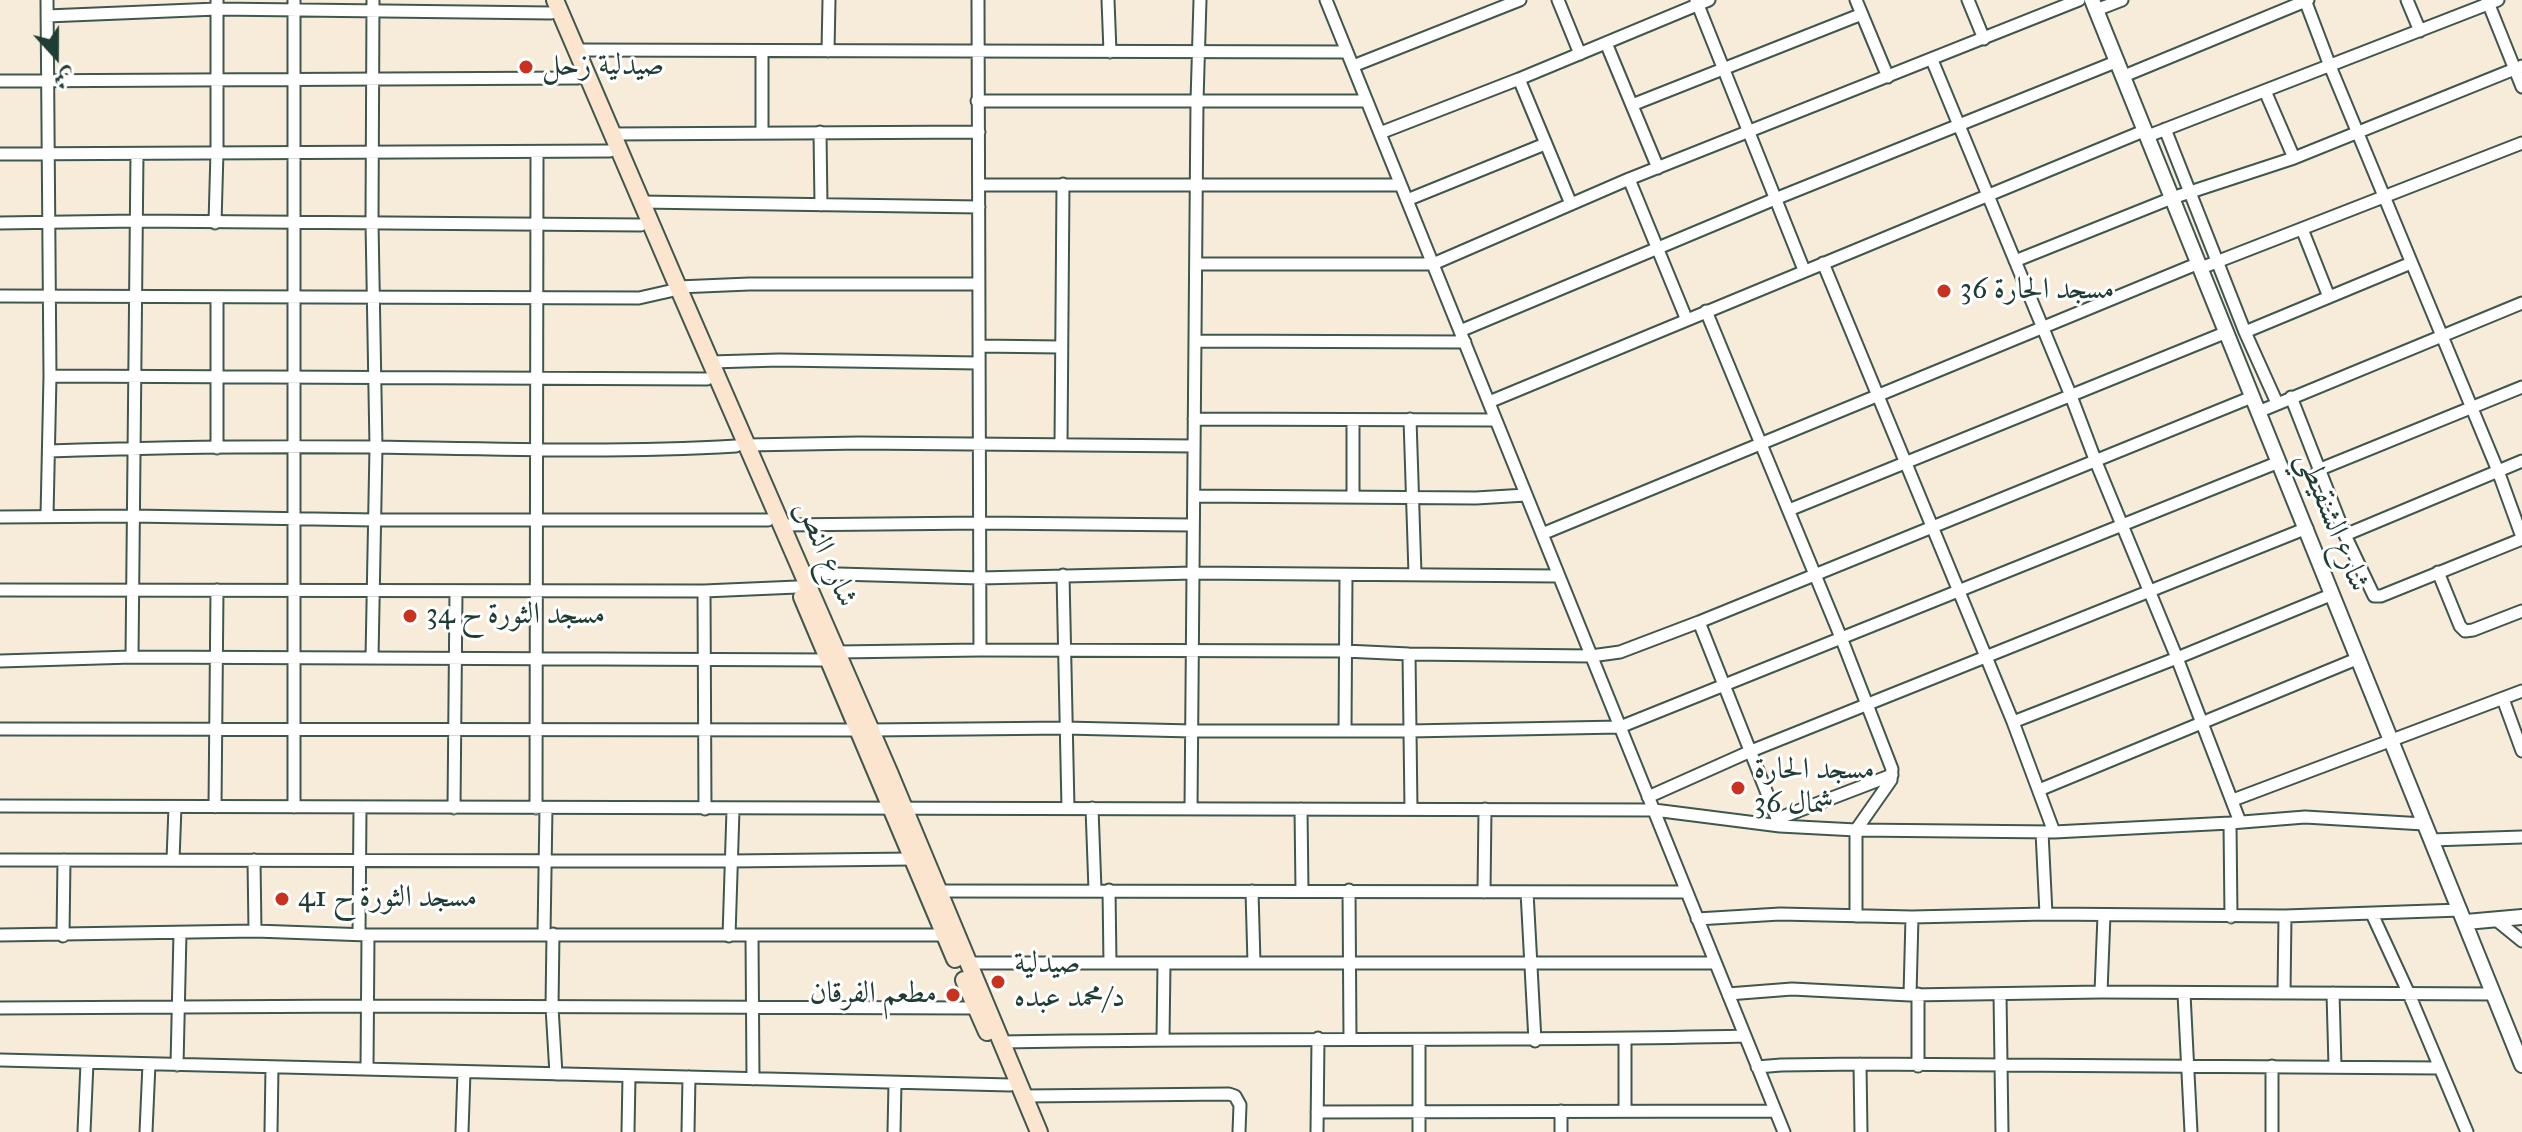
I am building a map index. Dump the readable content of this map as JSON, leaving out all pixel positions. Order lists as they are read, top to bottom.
{
  "streets": {
    "main road": ["شارع النص"],
    "street": ["شارع الشنقيطي"]
  },
  "places": [
    "صيدلية زحل",
    "مسجد الحارة 36",
    "مسجد الثورة ح 34",
    "مسجد الحارة 36 شمال",
    "مسجد الثورة ح 41",
    "صيدلية د/محمد عبده",
    "مطعم الفرقان"
  ],
  "north": "bottom"
}
